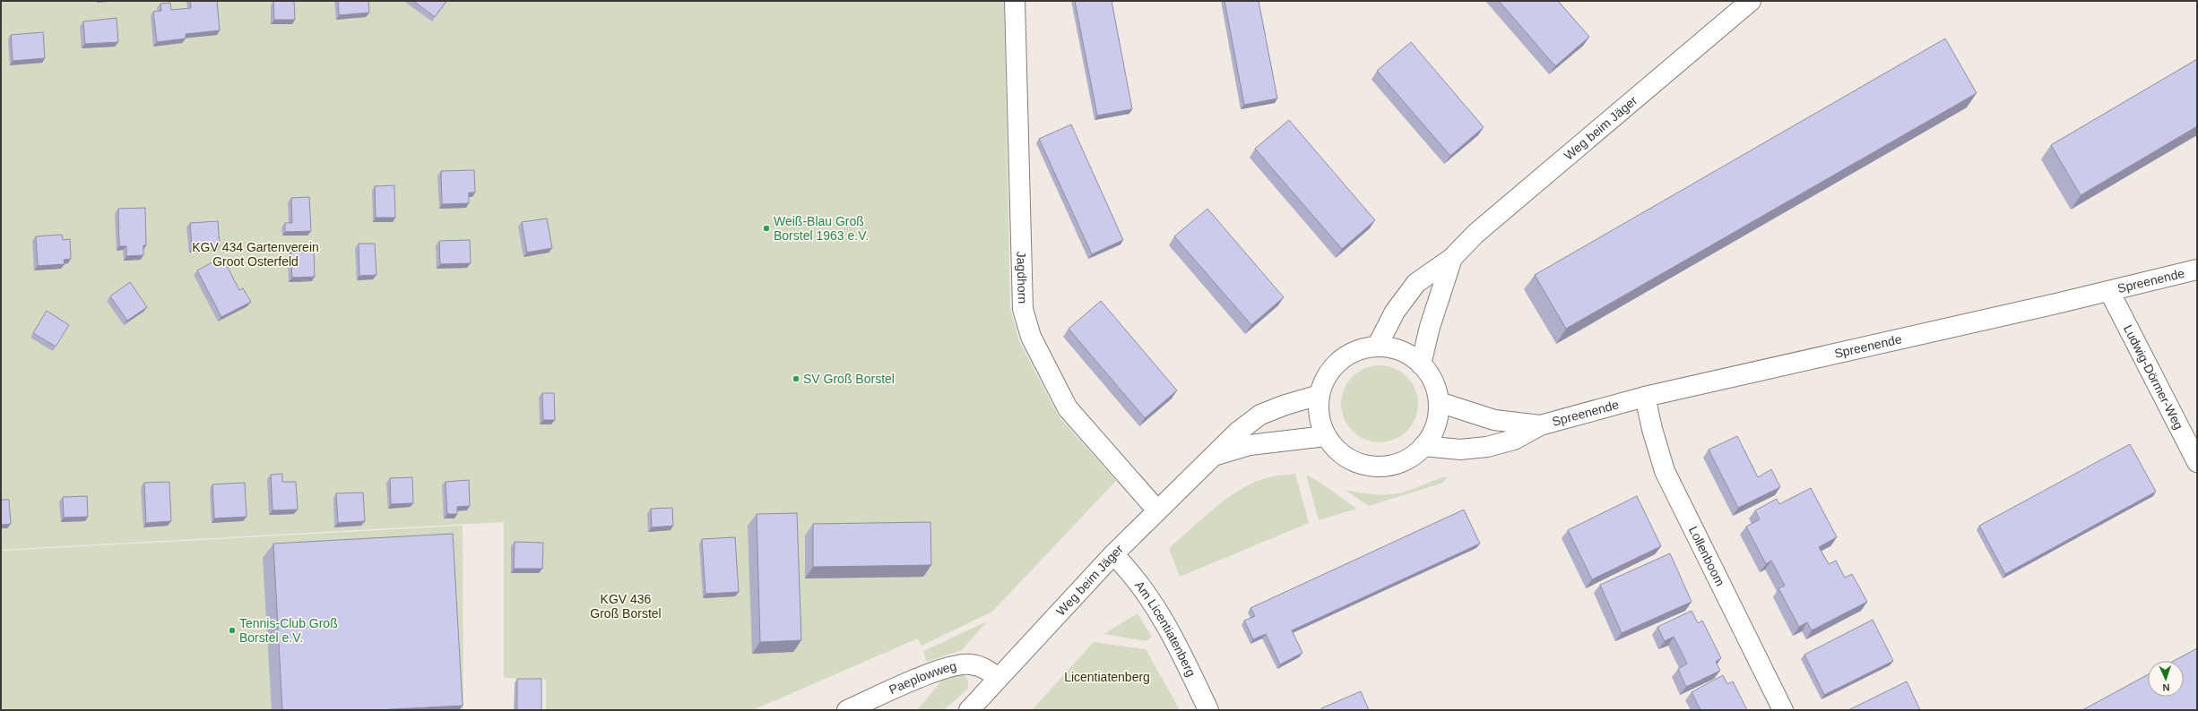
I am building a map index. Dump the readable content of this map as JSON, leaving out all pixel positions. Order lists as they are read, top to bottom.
{
  "streets": {
    "street": [
      "Weg beim Jäger",
      "Jagdhorn",
      "Spreenende",
      "Ludwig-Dörmer-Weg",
      "Lollenboom",
      "Am Licentiatenberg",
      "Paeplowweg"
    ]
  },
  "crossings": [
    ["Weg beim Jäger", "Jagdhorn"],
    ["Weg beim Jäger", "Spreenende"],
    ["Weg beim Jäger", "Am Licentiatenberg"],
    ["Weg beim Jäger", "Paeplowweg"],
    ["Spreenende", "Ludwig-Dörmer-Weg"],
    ["Spreenende", "Lollenboom"]
  ],
  "parks": ["KGV 434 Gartenverein Groot Osterfeld", "KGV 436 Groß Borstel", "Licentiatenberg"],
  "places": ["Weiß-Blau Groß Borstel 1963 e.V.", "SV Groß Borstel", "Tennis-Club Groß Borstel e.V."],
  "north": "bottom"
}
